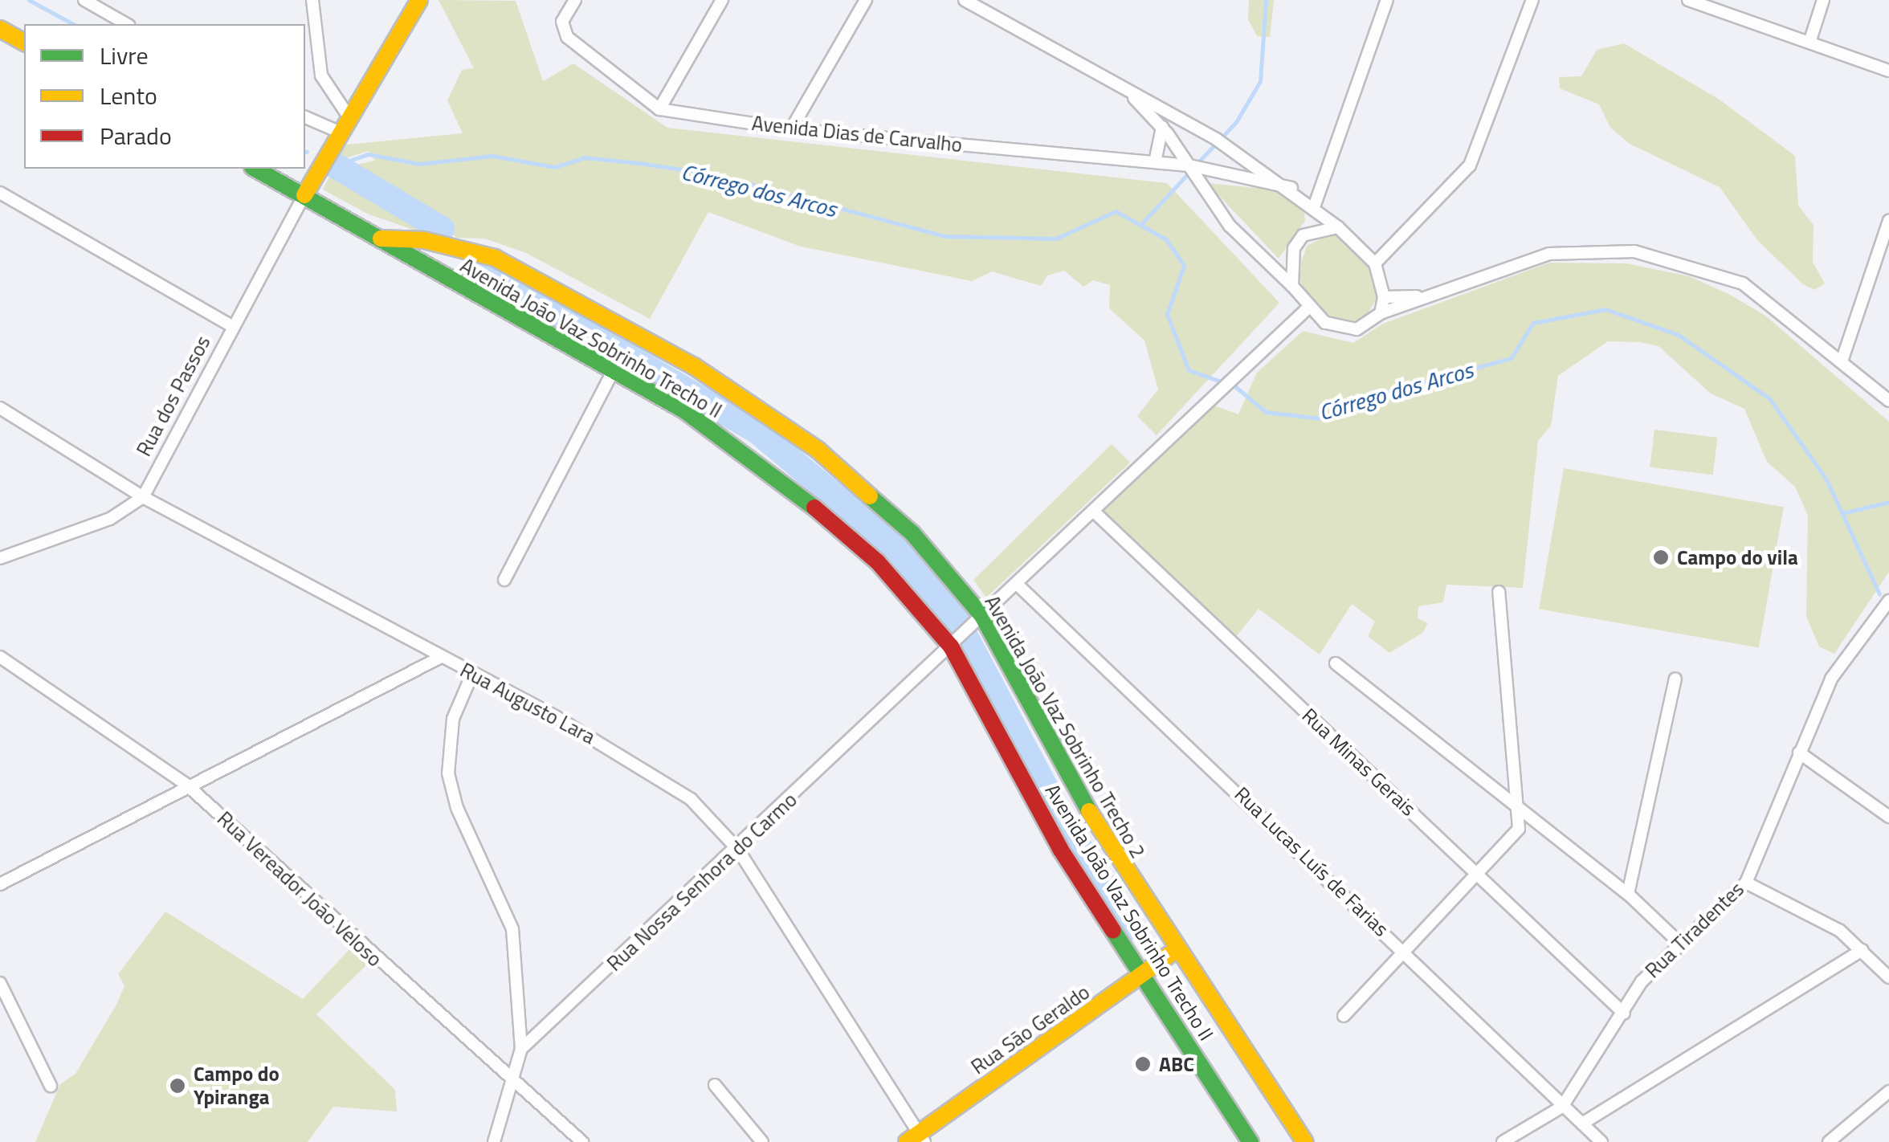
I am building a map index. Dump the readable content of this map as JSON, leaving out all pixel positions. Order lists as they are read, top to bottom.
{
  "streets": {
    "street": [
      "Avenida Dias de Carvalho",
      "Avenida João Vaz Sobrinho Trecho II",
      "Rua dos Passos",
      "Rua Augusto Lara",
      "Avenida João Vaz Sobrinho Trecho 2",
      "Rua Minas Gerais",
      "Rua Lucas Luís de Farias",
      "Rua Nossa Senhora do Carmo",
      "Rua Vereador João Veloso",
      "Rua Tiradentes",
      "Rua São Geraldo"
    ]
  },
  "crossings": [
    ["Avenida João Vaz Sobrinho Trecho II", "Rua dos Passos"],
    ["Avenida João Vaz Sobrinho Trecho II", "Avenida João Vaz Sobrinho Trecho 2"],
    ["Avenida João Vaz Sobrinho Trecho II", "Rua Nossa Senhora do Carmo"],
    ["Avenida João Vaz Sobrinho Trecho II", "Rua São Geraldo"],
    ["Rua dos Passos", "Rua Augusto Lara"],
    ["Rua Augusto Lara", "Rua Nossa Senhora do Carmo"],
    ["Rua Augusto Lara", "Rua São Geraldo"],
    ["Avenida João Vaz Sobrinho Trecho 2", "Rua Nossa Senhora do Carmo"],
    ["Avenida João Vaz Sobrinho Trecho 2", "Rua São Geraldo"],
    ["Rua Minas Gerais", "Rua Tiradentes"],
    ["Rua Lucas Luís de Farias", "Rua Tiradentes"],
    ["Rua Nossa Senhora do Carmo", "Rua Vereador João Veloso"]
  ],
  "water": ["Córrego dos Arcos"],
  "places": ["Campo do vila", "ABC", "Campo do Ypiranga"],
  "legend": ["Livre", "Lento", "Parado"]
}
